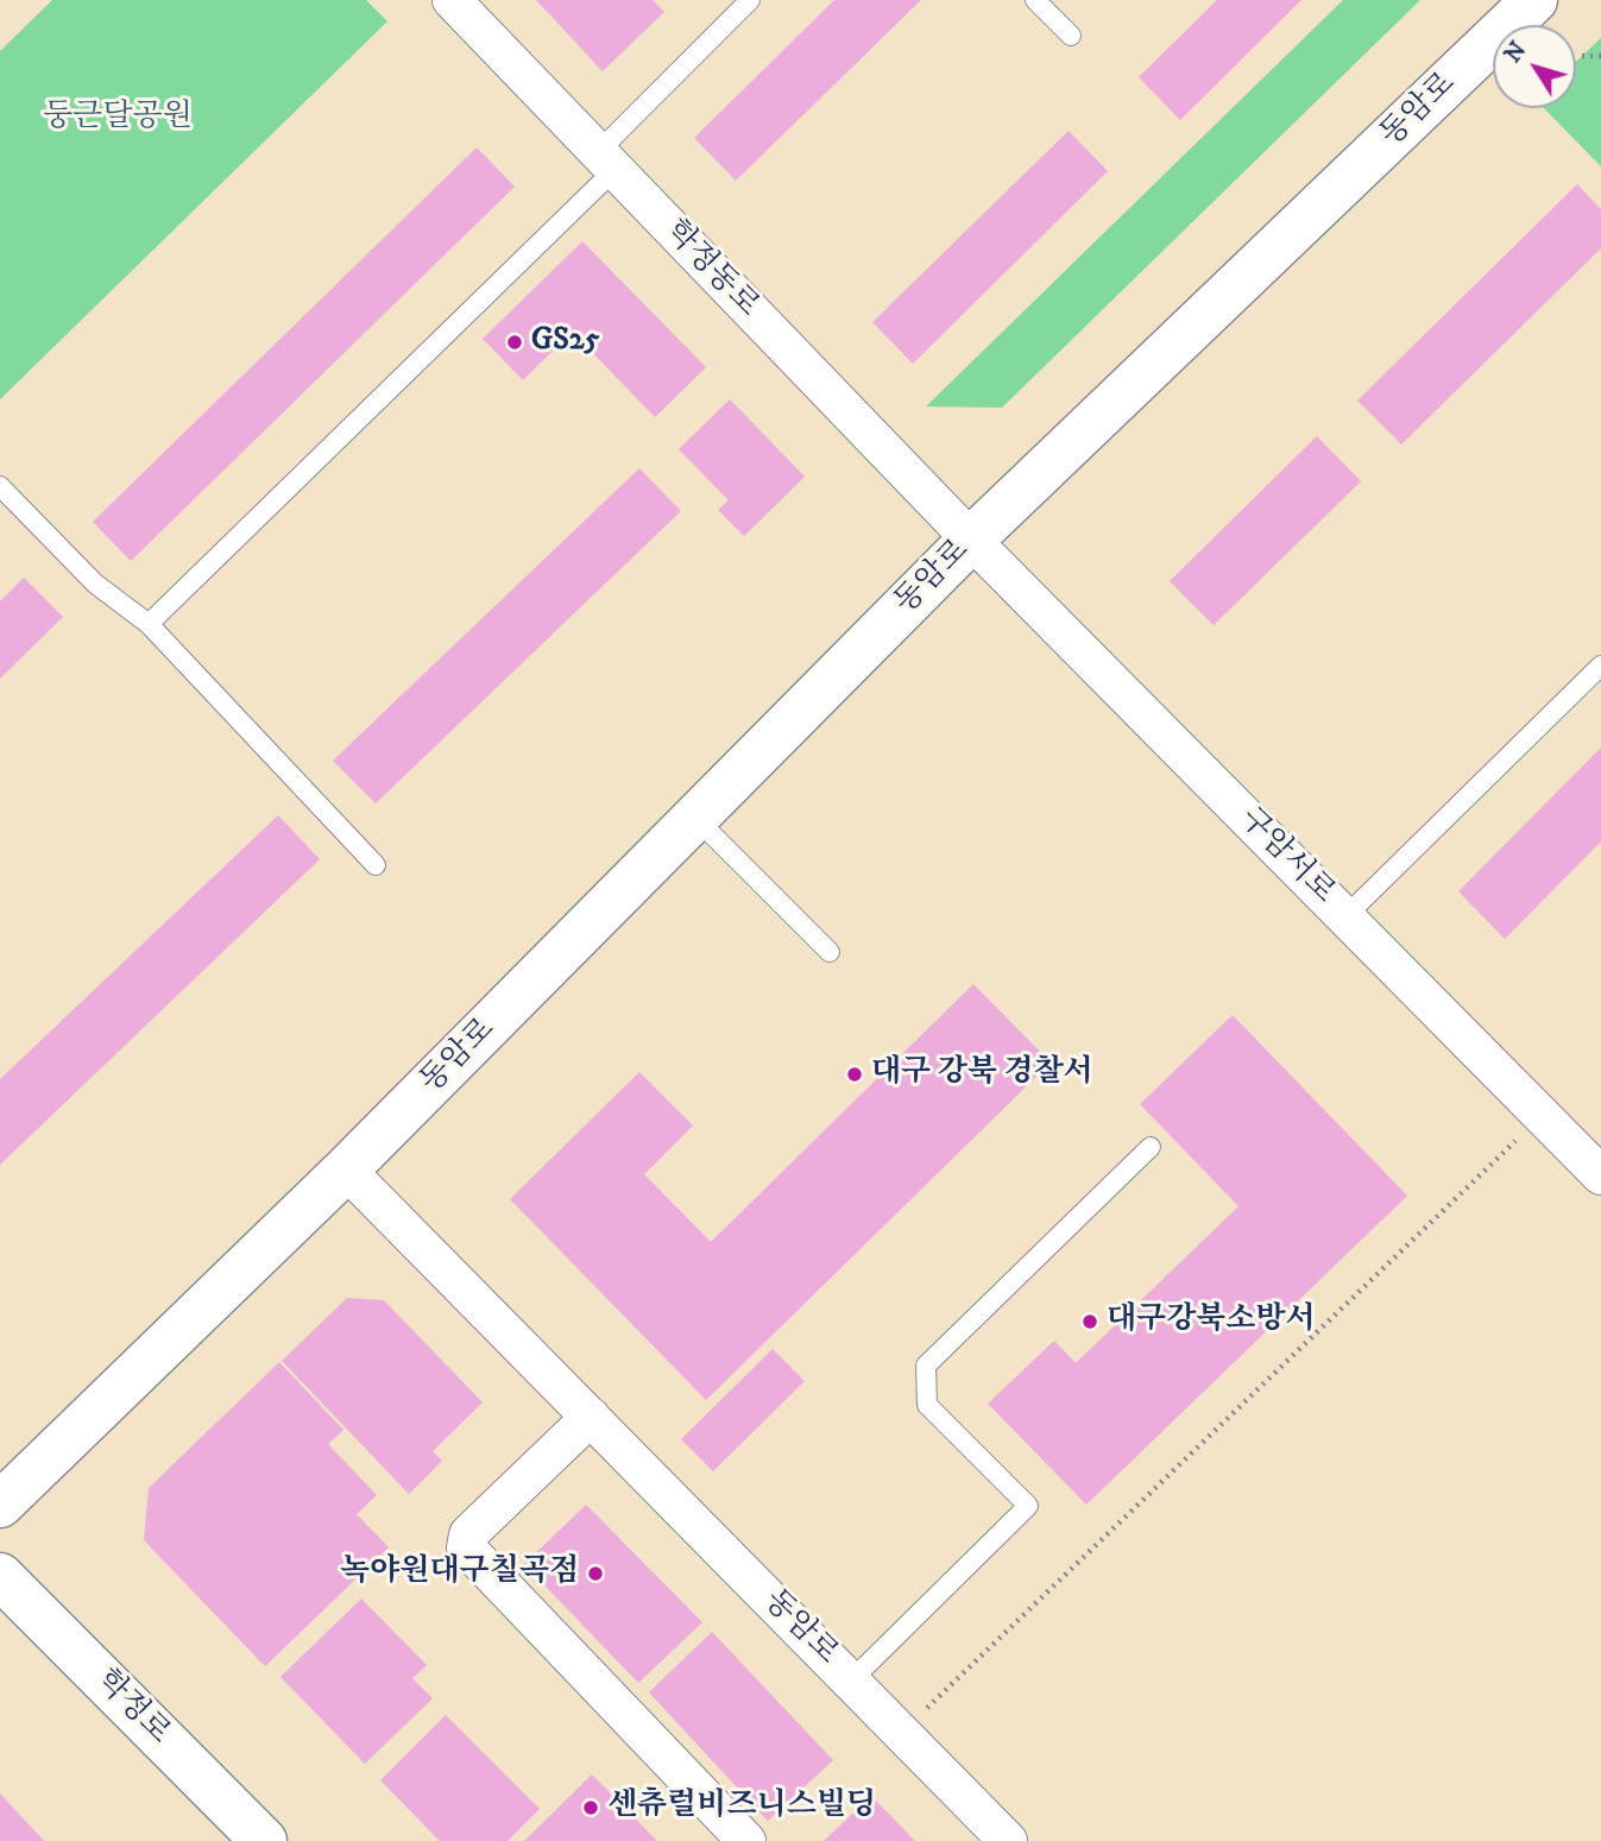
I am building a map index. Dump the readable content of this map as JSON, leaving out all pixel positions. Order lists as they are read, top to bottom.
{
  "streets": {
    "main road": ["동암로", "학정로"],
    "street": ["학정동로", "구암서로"]
  },
  "crossings": [
    ["동암로", "학정동로"],
    ["동암로", "구암서로"],
    ["학정동로", "구암서로"]
  ],
  "parks": ["둥근달공원"],
  "places": [
    "GS25",
    "대구 강북 경찰서",
    "대구강북소방서",
    "녹야원대구칠곡점",
    "센츄럴비즈니스빌딩"
  ],
  "north": "top left"
}
